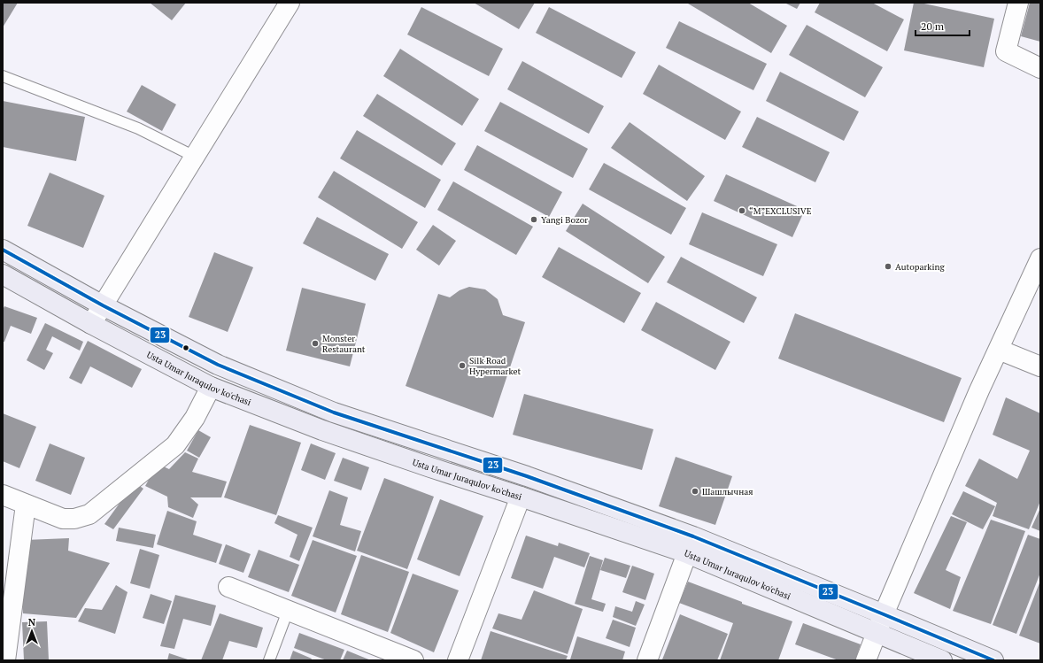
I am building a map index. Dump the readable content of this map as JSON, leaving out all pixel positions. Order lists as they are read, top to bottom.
{
  "streets": {
    "main road": ["Usta Umar Juraqulov ko'chasi"]
  },
  "places": [
    "“M”EXCLUSIVE",
    "Yangi Bozor",
    "Autoparking",
    "Monster Restaurant",
    "Silk Road Hypermarket",
    "Шашлычная"
  ],
  "lines": ["transit line 23"],
  "scale_bar": "20 m",
  "north": "top"
}
